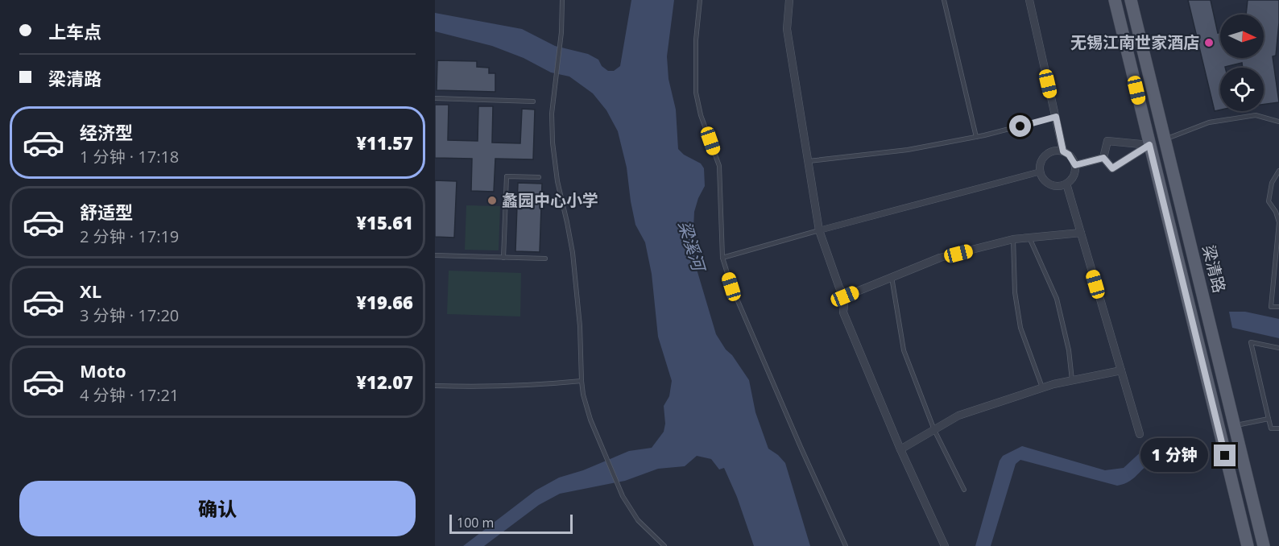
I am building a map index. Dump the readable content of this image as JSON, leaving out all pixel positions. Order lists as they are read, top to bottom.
{
  "streets": {
    "main road": ["梁清路"]
  },
  "water": ["梁溪河"],
  "places": ["无锡江南世家酒店", "蠡园中心小学"],
  "scale_bar": "100 m",
  "north": "right",
  "page": {
    "banner": ["上车点", "梁清路"],
    "list": [
      {
        "name": "经济型",
        "note": "1 分钟 · 17:18",
        "value": "¥11.57"
      },
      {
        "name": "舒适型",
        "note": "2 分钟 · 17:19",
        "value": "¥15.61"
      },
      {
        "name": "XL",
        "note": "3 分钟 · 17:20",
        "value": "¥19.66"
      },
      {
        "name": "Moto",
        "note": "4 分钟 · 17:21",
        "value": "¥12.07"
      }
    ],
    "bubble": "1 分钟",
    "buttons": "确认",
    "scale": "100 m"
  }
}
